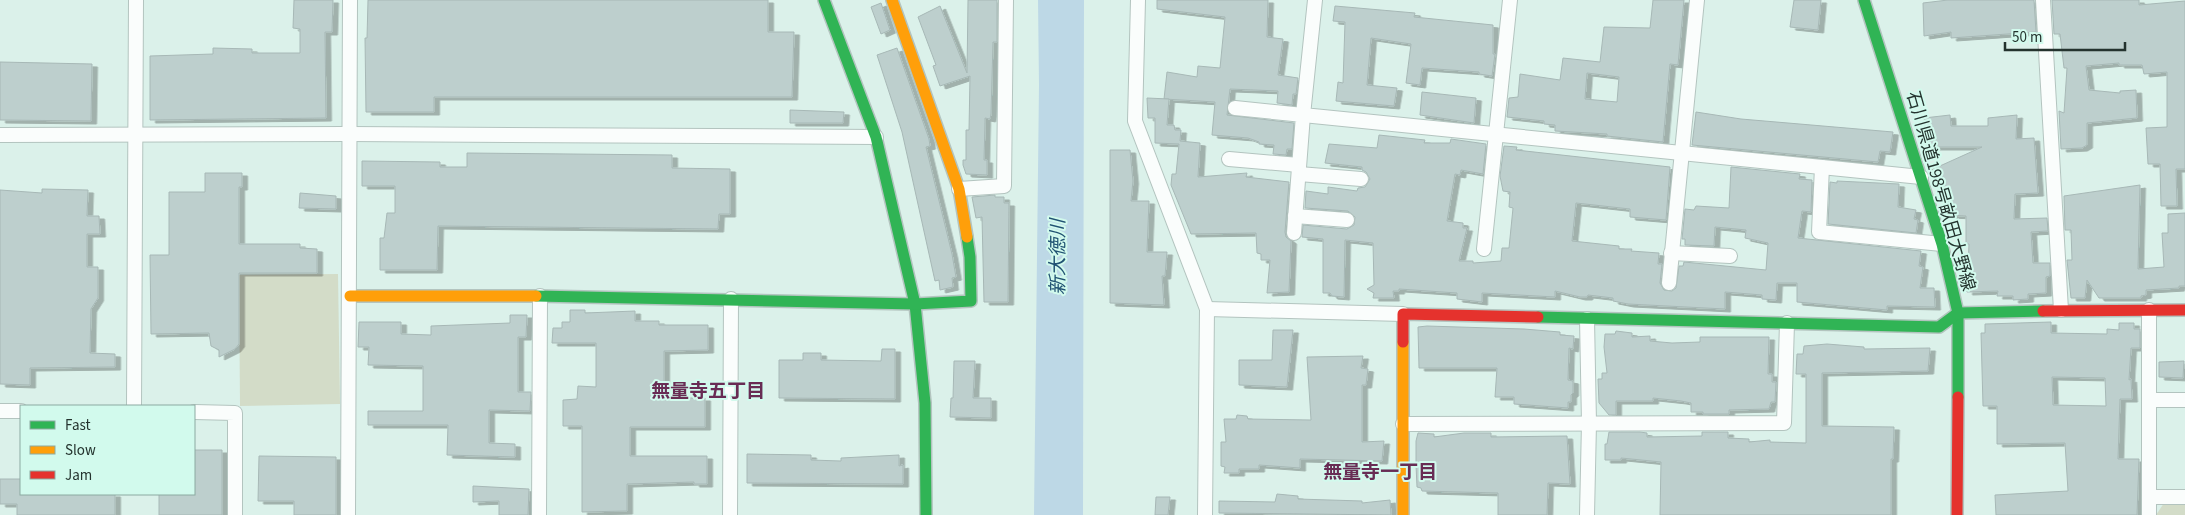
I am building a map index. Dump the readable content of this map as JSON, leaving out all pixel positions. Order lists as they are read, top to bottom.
{
  "streets": {
    "street": ["石川県道198号畝田大野線"]
  },
  "districts": ["無量寺五丁目", "無量寺一丁目"],
  "water": ["新大徳川"],
  "legend": ["Fast", "Slow", "Jam"],
  "scale_bar": "50 m"
}
